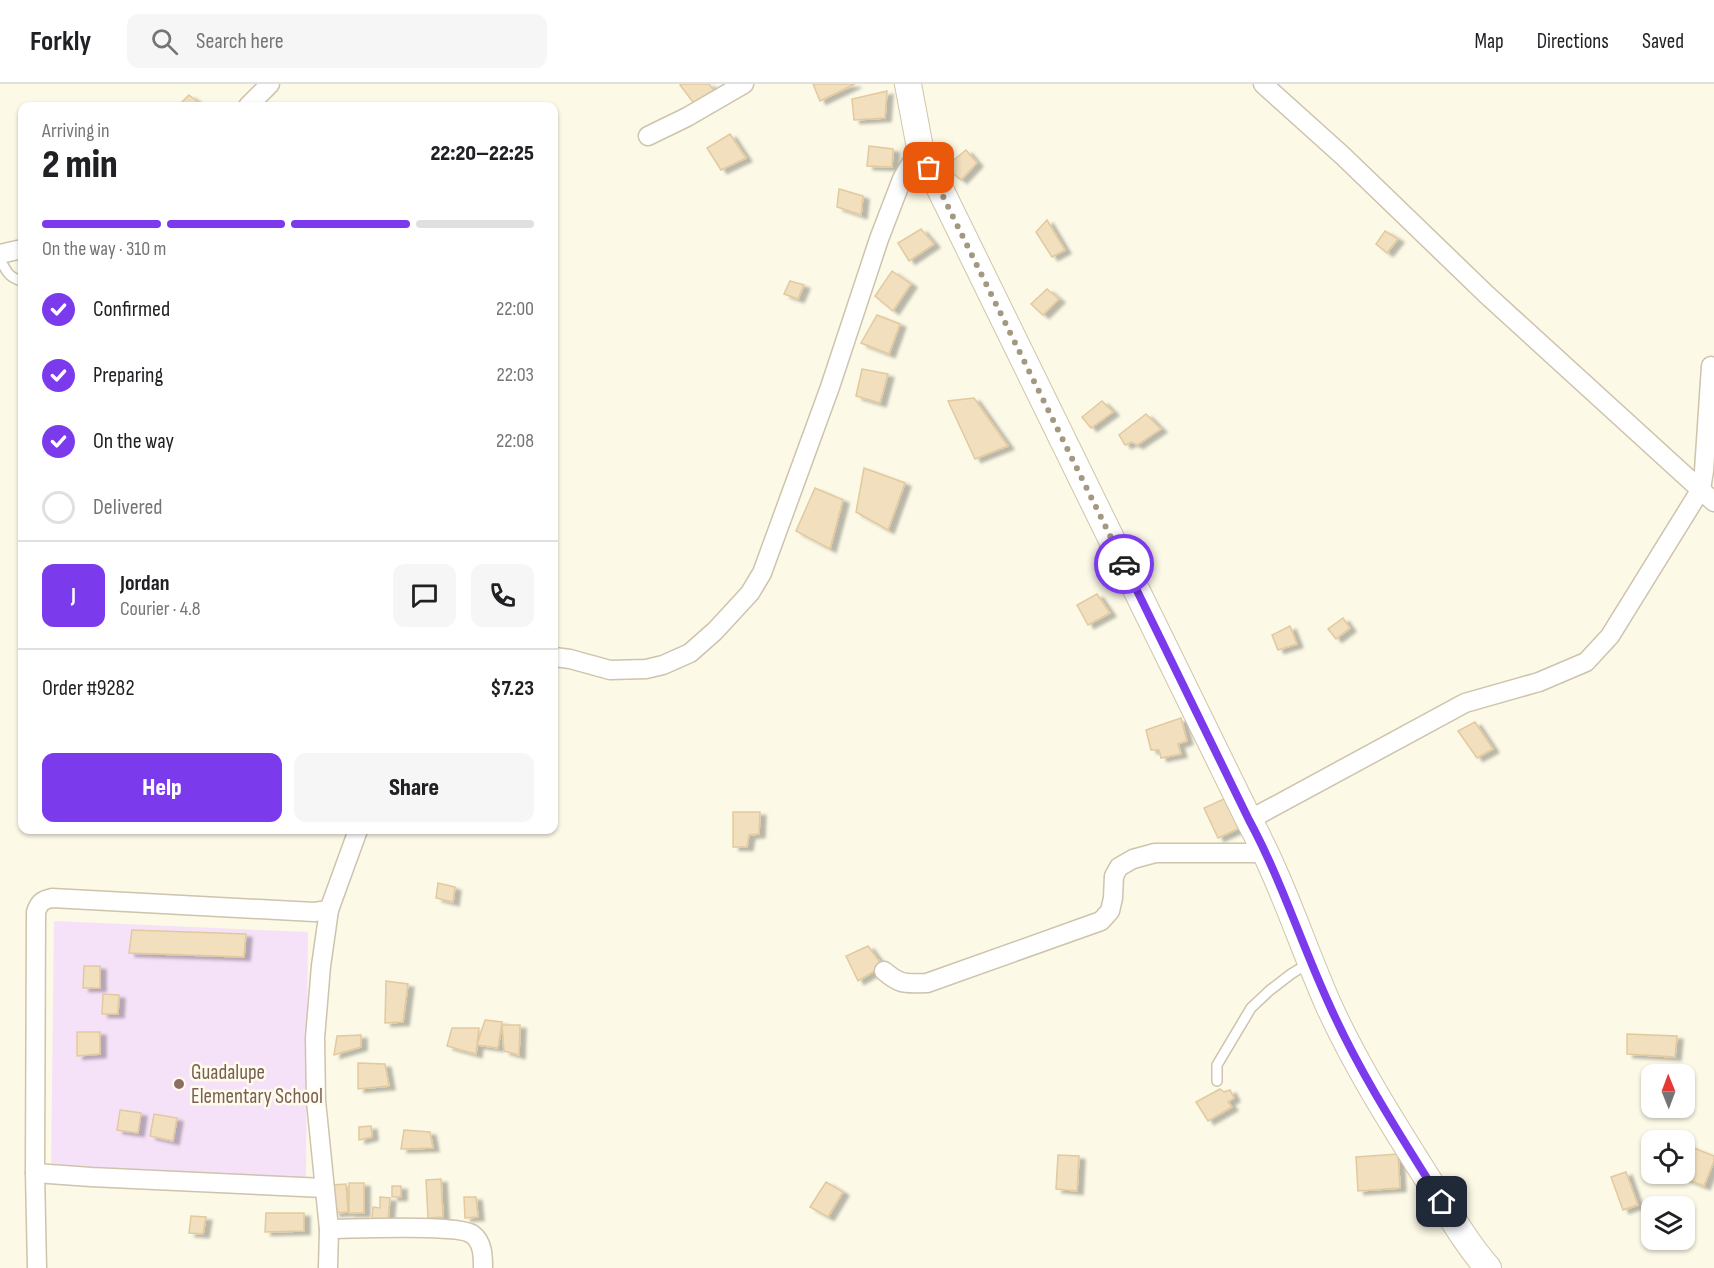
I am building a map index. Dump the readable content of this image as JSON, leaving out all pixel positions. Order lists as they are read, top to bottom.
{
  "places": ["Guadalupe Elementary School"],
  "north": "top",
  "page": {
    "header": "Forkly",
    "search": "Search here",
    "nav": ["Map", "Directions", "Saved"],
    "heading": ["2 min", "Arriving in", "22:20–22:25"],
    "panel": [
      "Jordan",
      "Courier · 4.8",
      "Order #9282",
      "$7.23"
    ],
    "bar": "On the way · 310 m",
    "list": [
      ["Confirmed", "22:00"],
      ["Preparing", "22:03"],
      ["On the way", "22:08"],
      "Delivered"
    ],
    "round": "J",
    "buttons": ["Help", "Share"]
  }
}
